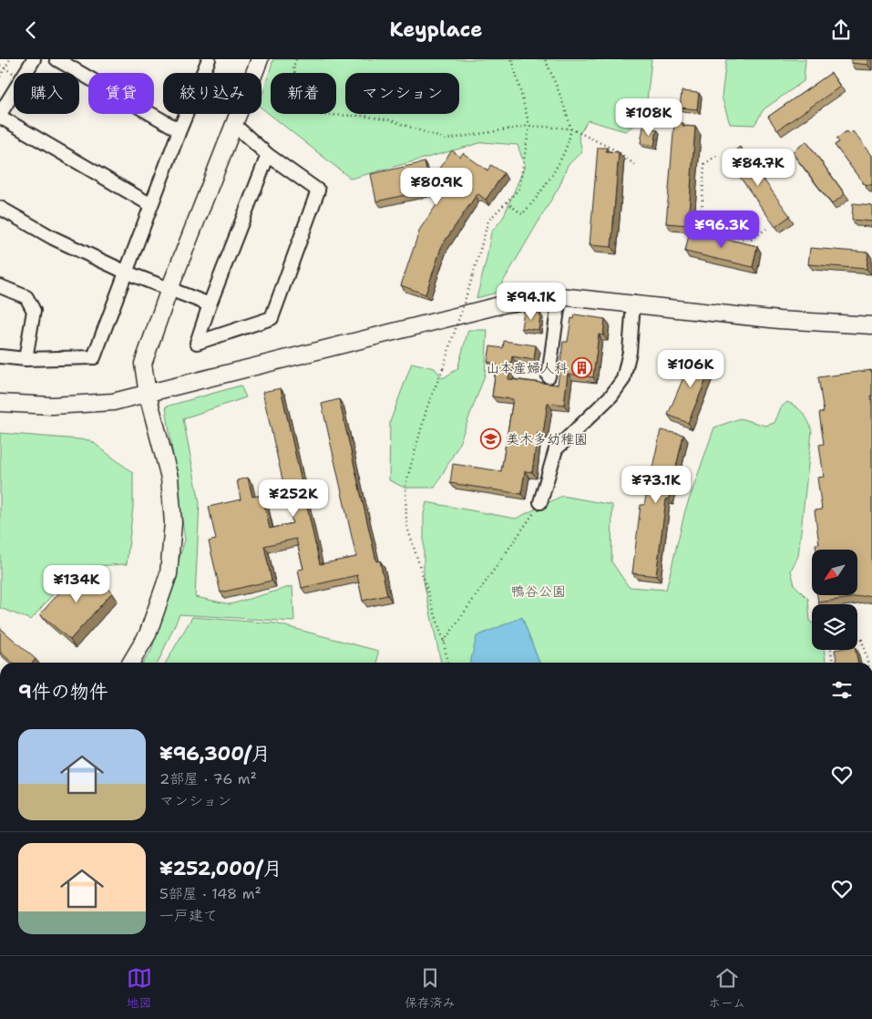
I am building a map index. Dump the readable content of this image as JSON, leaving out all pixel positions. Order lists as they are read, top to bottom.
{
  "parks": ["鴨谷公園"],
  "places": {
    "building": ["山本産婦人科"],
    "school or university": ["美木多幼稚園"]
  },
  "north": "bottom left",
  "page": {
    "header": "Keyplace",
    "chip": [
      "購入",
      "賃貸",
      "絞り込み",
      "新着",
      "マンション"
    ],
    "price": [
      "¥108K",
      "¥84.7K",
      "¥80.9K",
      "¥96.3K",
      "¥94.1K",
      "¥106K",
      "¥73.1K",
      "¥252K",
      "¥134K"
    ],
    "heading": "9件の物件",
    "list": [
      {
        "name": "¥96,300/月",
        "note": "2部屋 · 76 m² · マンション"
      },
      {
        "name": "¥252,000/月",
        "note": "5部屋 · 148 m² · 一戸建て"
      }
    ],
    "tabs": ["地図", "保存済み", "ホーム"]
  }
}
